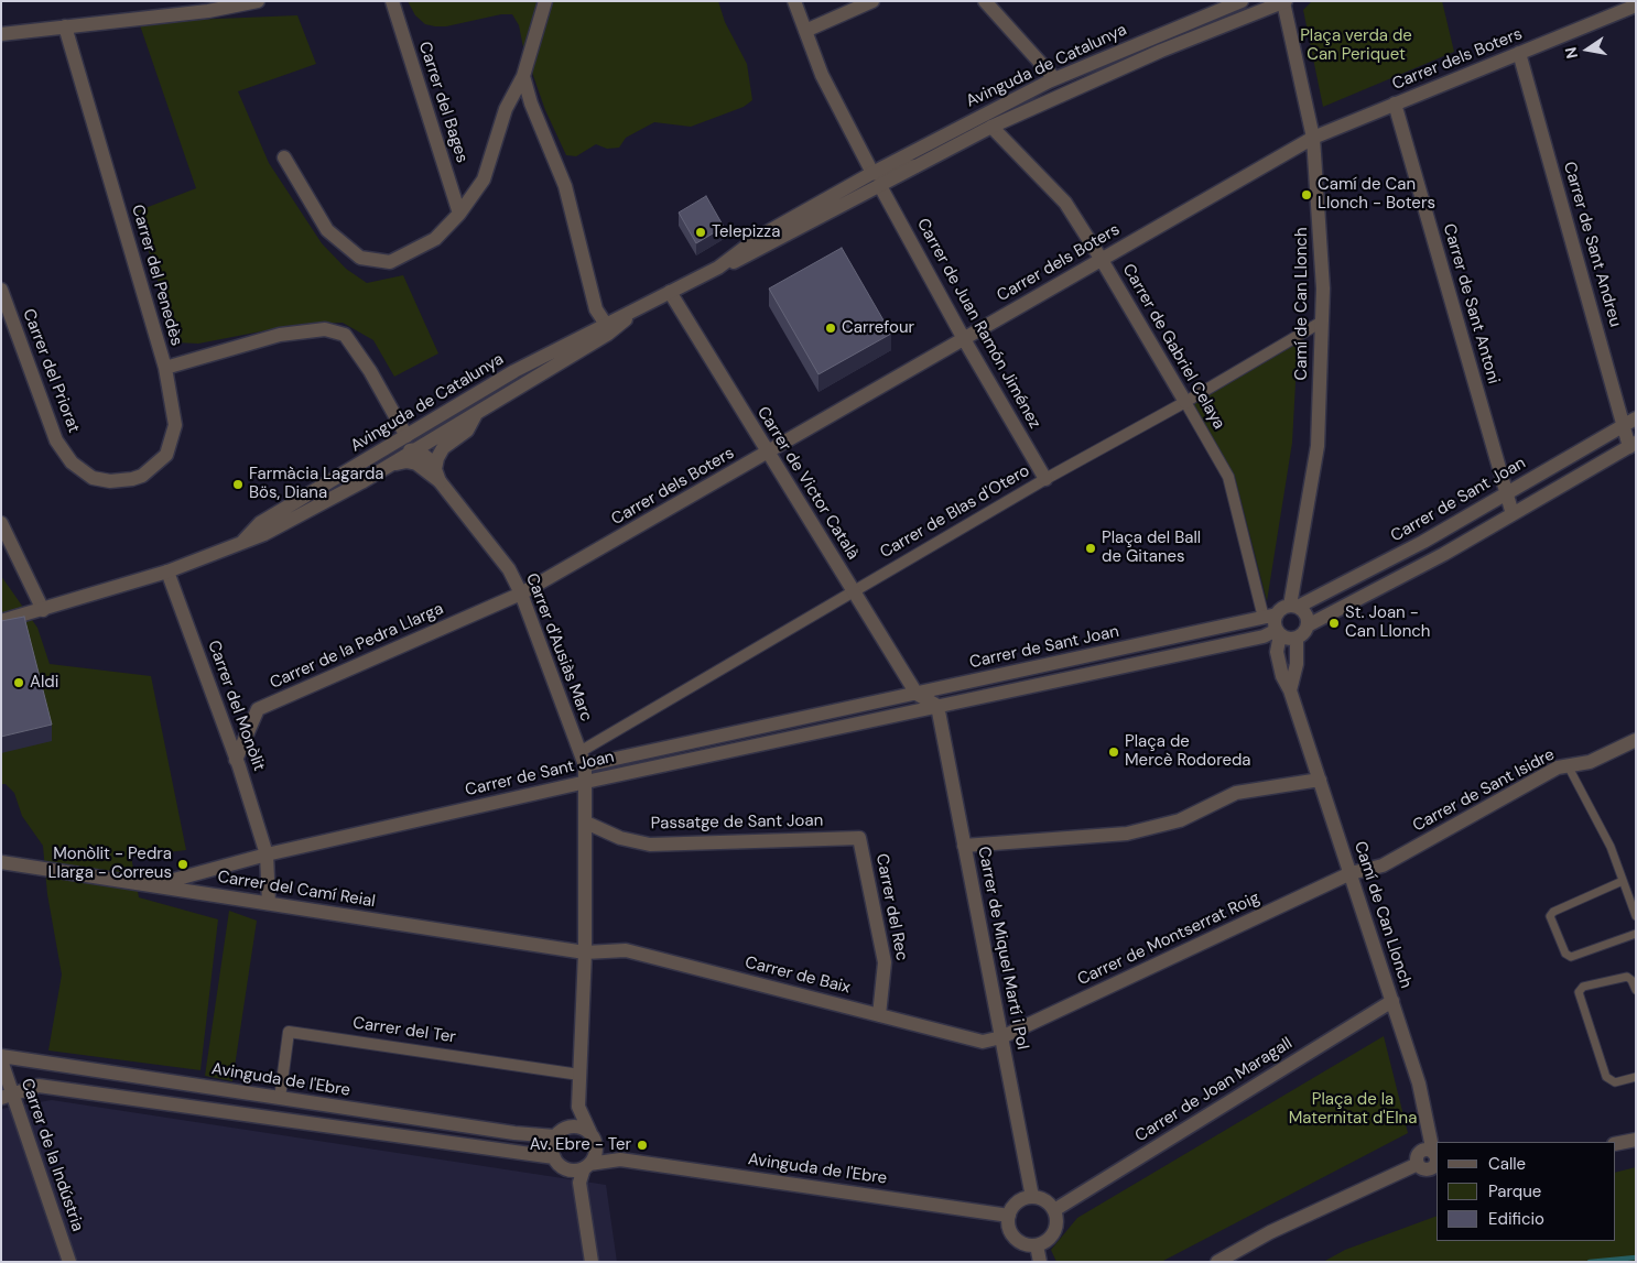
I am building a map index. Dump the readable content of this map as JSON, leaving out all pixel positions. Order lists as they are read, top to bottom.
{
  "streets": {
    "street": [
      "Carrer dels Boters",
      "Avinguda de Catalunya",
      "Carrer del Bages",
      "Carrer de Sant Andreu",
      "Carrer del Penedès",
      "Camí de Can Llonch",
      "Carrer de Sant Antoni",
      "Carrer de Juan Ramón Jiménez",
      "Carrer de Gabriel Celaya",
      "Carrer del Priorat",
      "Carrer de Victor Català",
      "Carrer de Sant Joan",
      "Carrer de Blas d'Otero",
      "Carrer de la Pedra Llarga",
      "Carrer d'Ausiàs Marc",
      "Carrer del Monòlit",
      "Carrer de Sant Isidre",
      "Passatge de Sant Joan",
      "Carrer del Camí Reial",
      "Carrer del Rec",
      "Carrer de Montserrat Roig",
      "Carrer de Miquel Martí i Pol",
      "Carrer de Baix",
      "Carrer del Ter",
      "Avinguda de l'Ebre",
      "Carrer de Joan Maragall",
      "Carrer de la Indústria"
    ]
  },
  "crossings": [
    ["Carrer dels Boters", "Carrer de Sant Andreu"],
    ["Carrer dels Boters", "Camí de Can Llonch"],
    ["Carrer dels Boters", "Carrer de Sant Antoni"],
    ["Carrer dels Boters", "Carrer de Juan Ramón Jiménez"],
    ["Carrer dels Boters", "Carrer de Gabriel Celaya"],
    ["Carrer dels Boters", "Carrer de Victor Català"],
    ["Carrer dels Boters", "Carrer de la Pedra Llarga"],
    ["Carrer dels Boters", "Carrer d'Ausiàs Marc"],
    ["Avinguda de Catalunya", "Carrer del Penedès"],
    ["Avinguda de Catalunya", "Camí de Can Llonch"],
    ["Avinguda de Catalunya", "Carrer de Juan Ramón Jiménez"],
    ["Avinguda de Catalunya", "Carrer de Gabriel Celaya"],
    ["Avinguda de Catalunya", "Carrer de Victor Català"],
    ["Avinguda de Catalunya", "Carrer del Monòlit"],
    ["Carrer de Sant Andreu", "Carrer de Sant Joan"],
    ["Carrer del Penedès", "Carrer del Priorat"],
    ["Camí de Can Llonch", "Carrer de Gabriel Celaya"],
    ["Camí de Can Llonch", "Carrer de Sant Joan"],
    ["Camí de Can Llonch", "Carrer de Blas d'Otero"],
    ["Camí de Can Llonch", "Carrer de Sant Isidre"],
    ["Camí de Can Llonch", "Carrer de Montserrat Roig"],
    ["Camí de Can Llonch", "Carrer de Joan Maragall"],
    ["Carrer de Sant Antoni", "Carrer de Sant Joan"],
    ["Carrer de Juan Ramón Jiménez", "Carrer de Blas d'Otero"],
    ["Carrer de Gabriel Celaya", "Carrer de Sant Joan"],
    ["Carrer de Gabriel Celaya", "Carrer de Blas d'Otero"],
    ["Carrer de Victor Català", "Carrer de Sant Joan"],
    ["Carrer de Victor Català", "Carrer de Blas d'Otero"],
    ["Carrer de Sant Joan", "Carrer de Blas d'Otero"],
    ["Carrer de Sant Joan", "Carrer d'Ausiàs Marc"],
    ["Carrer de Sant Joan", "Carrer del Monòlit"],
    ["Carrer de Sant Joan", "Carrer del Camí Reial"],
    ["Carrer de Sant Joan", "Carrer de Miquel Martí i Pol"],
    ["Carrer de Blas d'Otero", "Carrer d'Ausiàs Marc"],
    ["Carrer de la Pedra Llarga", "Carrer d'Ausiàs Marc"],
    ["Carrer de la Pedra Llarga", "Carrer del Monòlit"],
    ["Carrer d'Ausiàs Marc", "Passatge de Sant Joan"],
    ["Carrer d'Ausiàs Marc", "Carrer del Camí Reial"],
    ["Carrer d'Ausiàs Marc", "Carrer de Baix"],
    ["Carrer del Monòlit", "Carrer del Camí Reial"],
    ["Carrer de Sant Isidre", "Carrer de Montserrat Roig"],
    ["Passatge de Sant Joan", "Carrer del Rec"],
    ["Carrer del Camí Reial", "Carrer de Baix"],
    ["Carrer del Rec", "Carrer de Baix"],
    ["Carrer de Montserrat Roig", "Carrer de Miquel Martí i Pol"],
    ["Carrer de Montserrat Roig", "Carrer de Baix"],
    ["Carrer de Miquel Martí i Pol", "Carrer de Baix"],
    ["Carrer de Miquel Martí i Pol", "Avinguda de l'Ebre"],
    ["Carrer de Miquel Martí i Pol", "Carrer de Joan Maragall"],
    ["Carrer del Ter", "Avinguda de l'Ebre"],
    ["Avinguda de l'Ebre", "Carrer de Joan Maragall"]
  ],
  "parks": ["Plaça verda de Can Periquet", "Plaça de la Maternitat d'Elna"],
  "places": [
    "Camí de Can Llonch - Boters",
    "Telepizza",
    "Carrefour",
    "Farmàcia Lagarda Bös, Diana",
    "Plaça del Ball de Gitanes",
    "St. Joan - Can Llonch",
    "Aldi",
    "Plaça de Mercè Rodoreda",
    "Monòlit - Pedra Llarga - Correus",
    "Av. Ebre - Ter"
  ],
  "legend": ["Calle", "Parque", "Edificio"],
  "north": "left"
}
